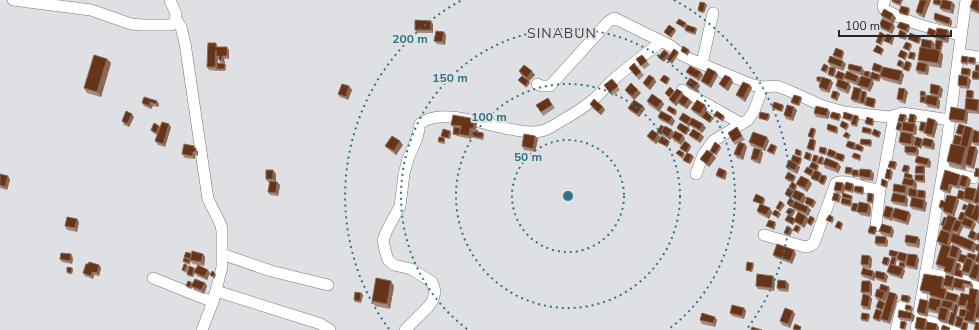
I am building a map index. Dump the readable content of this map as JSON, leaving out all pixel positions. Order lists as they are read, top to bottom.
{
  "districts": ["SINABUN"],
  "scale_bar": "100 m",
  "rings": [
    "200 m",
    "150 m",
    "100 m",
    "50 m"
  ]
}
